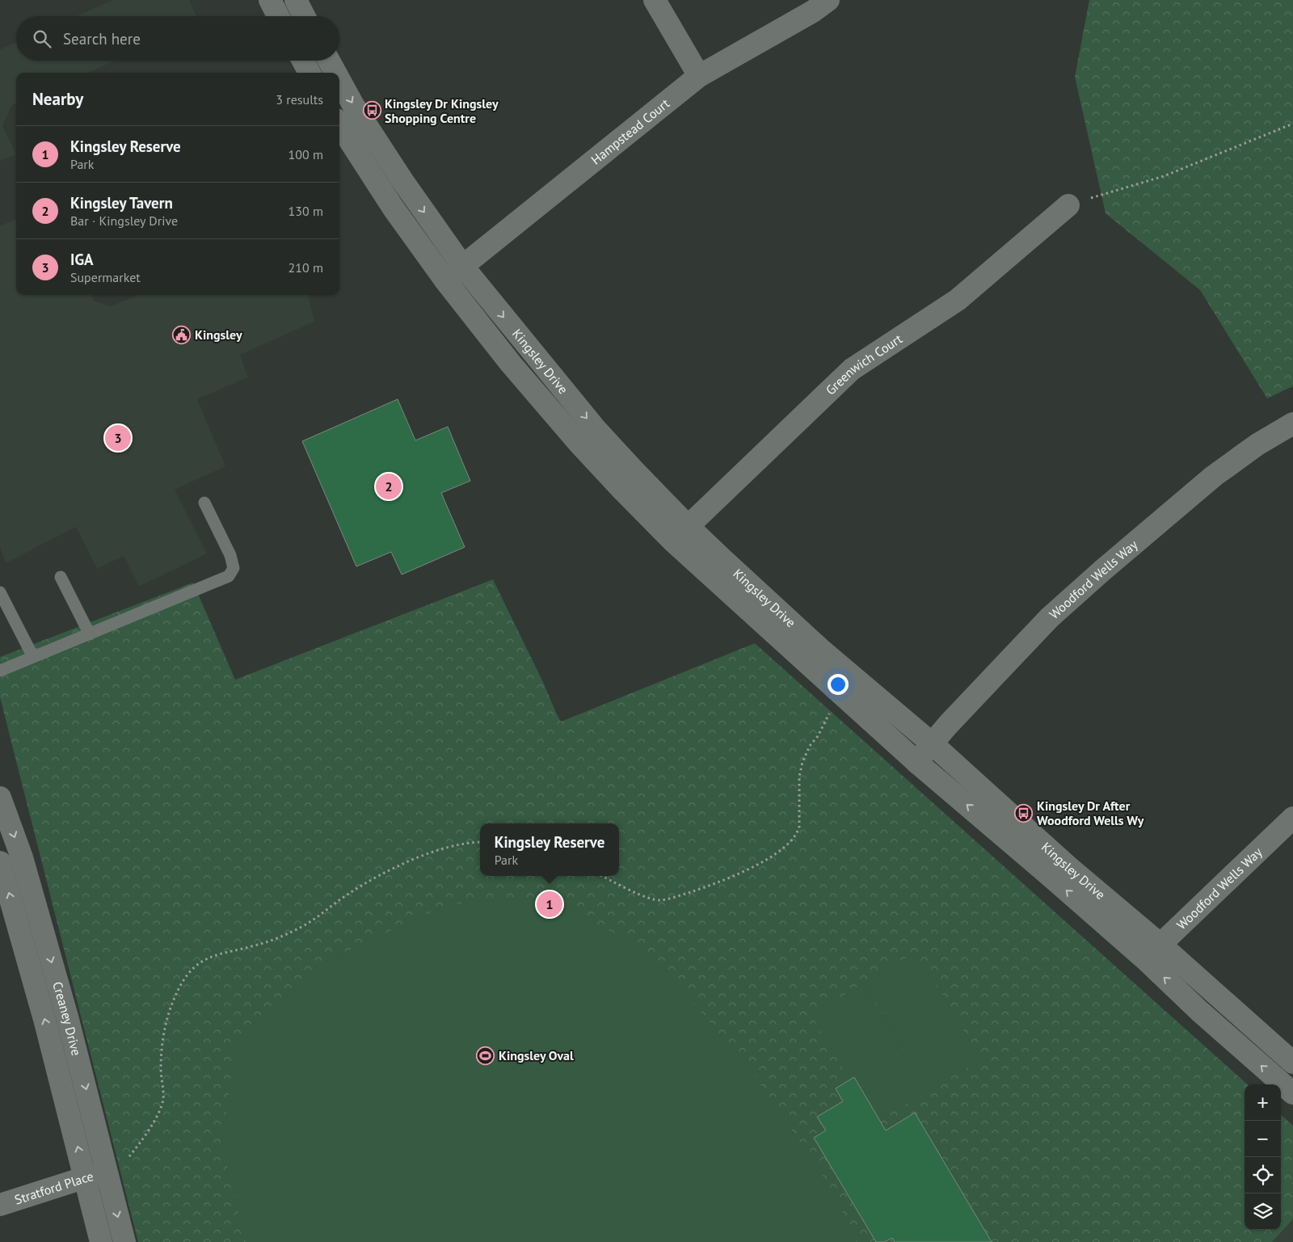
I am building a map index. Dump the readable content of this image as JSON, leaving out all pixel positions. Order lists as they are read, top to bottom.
{
  "streets": {
    "main road": [
      "Hampstead Court",
      "Kingsley Drive",
      "Greenwich Court",
      "Woodford Wells Way",
      "Creaney Drive",
      "Stratford Place"
    ]
  },
  "crossings": [
    ["Hampstead Court", "Kingsley Drive"],
    ["Kingsley Drive", "Greenwich Court"],
    ["Kingsley Drive", "Woodford Wells Way"],
    ["Creaney Drive", "Stratford Place"]
  ],
  "places": {
    "bus stop": ["Kingsley Dr Kingsley Shopping Centre", "Kingsley Dr After Woodford Wells Wy"],
    "public building": ["Kingsley"],
    "sports": ["Kingsley Oval"]
  },
  "page": {
    "search": "Search here",
    "heading": ["Nearby", "3 results"],
    "list": [
      {
        "mark": "1",
        "name": "Kingsley Reserve",
        "note": "Park",
        "value": "100 m"
      },
      {
        "mark": "2",
        "name": "Kingsley Tavern",
        "note": "Bar · Kingsley Drive",
        "value": "130 m"
      },
      {
        "mark": "3",
        "name": "IGA",
        "note": "Supermarket",
        "value": "210 m"
      }
    ],
    "pins": ["3", "2", "1"],
    "popup": ["Kingsley Reserve", "Park"],
    "map_buttons": ["+", "−"]
  }
}
